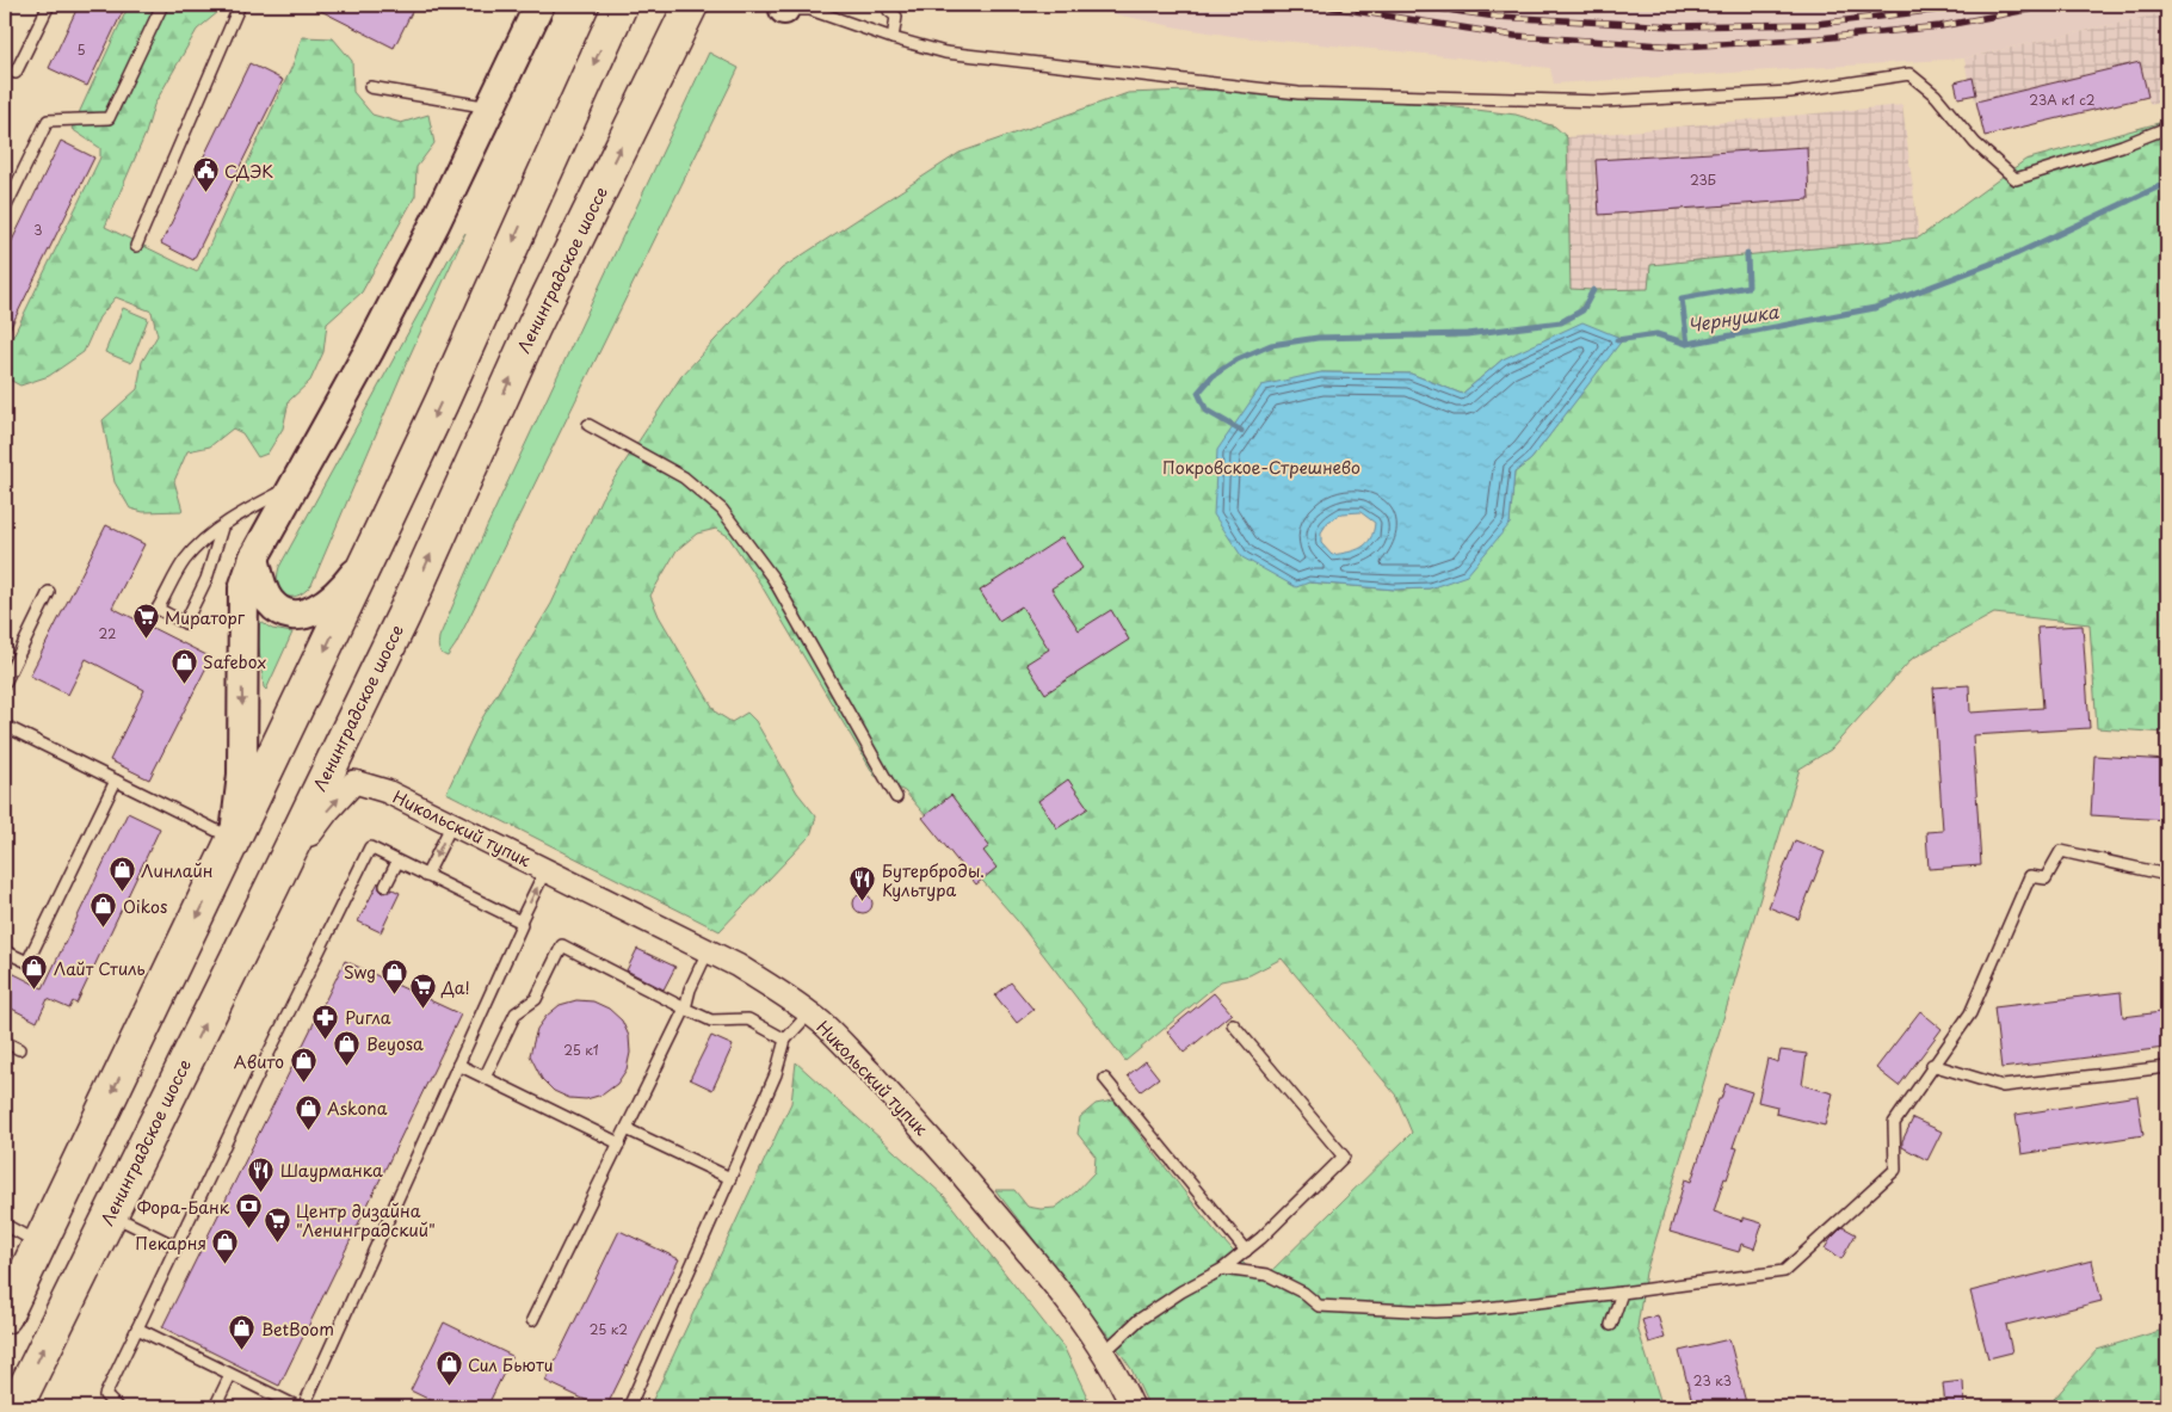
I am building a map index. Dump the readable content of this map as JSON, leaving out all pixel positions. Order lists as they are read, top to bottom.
{
  "streets": {
    "main road": ["Ленинградское шоссе"],
    "street": ["Никольский тупик"]
  },
  "crossings": [
    ["Ленинградское шоссе", "Никольский тупик"]
  ],
  "water": ["Чернушка"],
  "parks": ["Покровское-Стрешнево"],
  "places": {
    "public building": ["СДЭК"],
    "supermarket": ["Мираторг", "Да!", "Центр дизайна \"Ленинградский\""],
    "shop": [
      "Safebox",
      "Линлайн",
      "Oikos",
      "Лайт Стиль",
      "Swg",
      "Beyosa",
      "Авито",
      "Askona",
      "Пекарня",
      "BetBoom",
      "Сил Бьюти"
    ],
    "restaurant": ["Бутерброды. Культура", "Шаурманка"],
    "pharmacy": ["Ригла"],
    "bank": ["Фора-Банк"]
  },
  "house_numbers": [
    "5",
    "23А к1 с2",
    "23Б",
    "3",
    "22",
    "25 к1",
    "25 к2",
    "23 к3"
  ]
}
